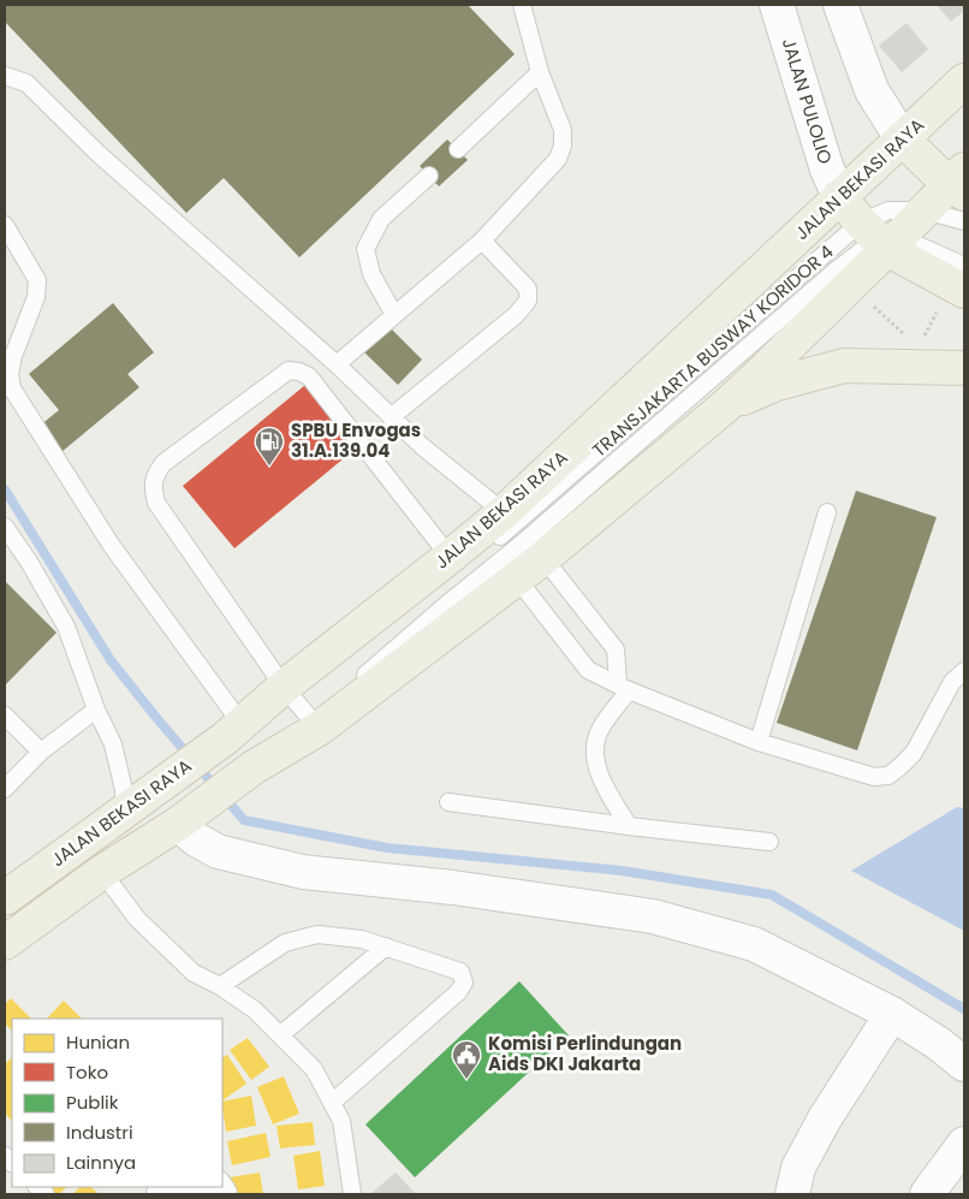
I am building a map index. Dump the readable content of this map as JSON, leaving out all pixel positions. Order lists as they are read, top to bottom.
{
  "streets": {
    "main road": ["JALAN BEKASI RAYA"],
    "street": ["JALAN PULOLIO"],
    "lane": ["TRANSJAKARTA BUSWAY KORIDOR 4"]
  },
  "crossings": [
    ["JALAN PULOLIO", "JALAN BEKASI RAYA"],
    ["JALAN BEKASI RAYA", "TRANSJAKARTA BUSWAY KORIDOR 4"]
  ],
  "places": {
    "fuel station": ["SPBU Envogas 31.A.139.04"],
    "public building": ["Komisi Perlindungan Aids DKI Jakarta"]
  },
  "legend": [
    "Hunian",
    "Toko",
    "Publik",
    "Industri",
    "Lainnya"
  ]
}
